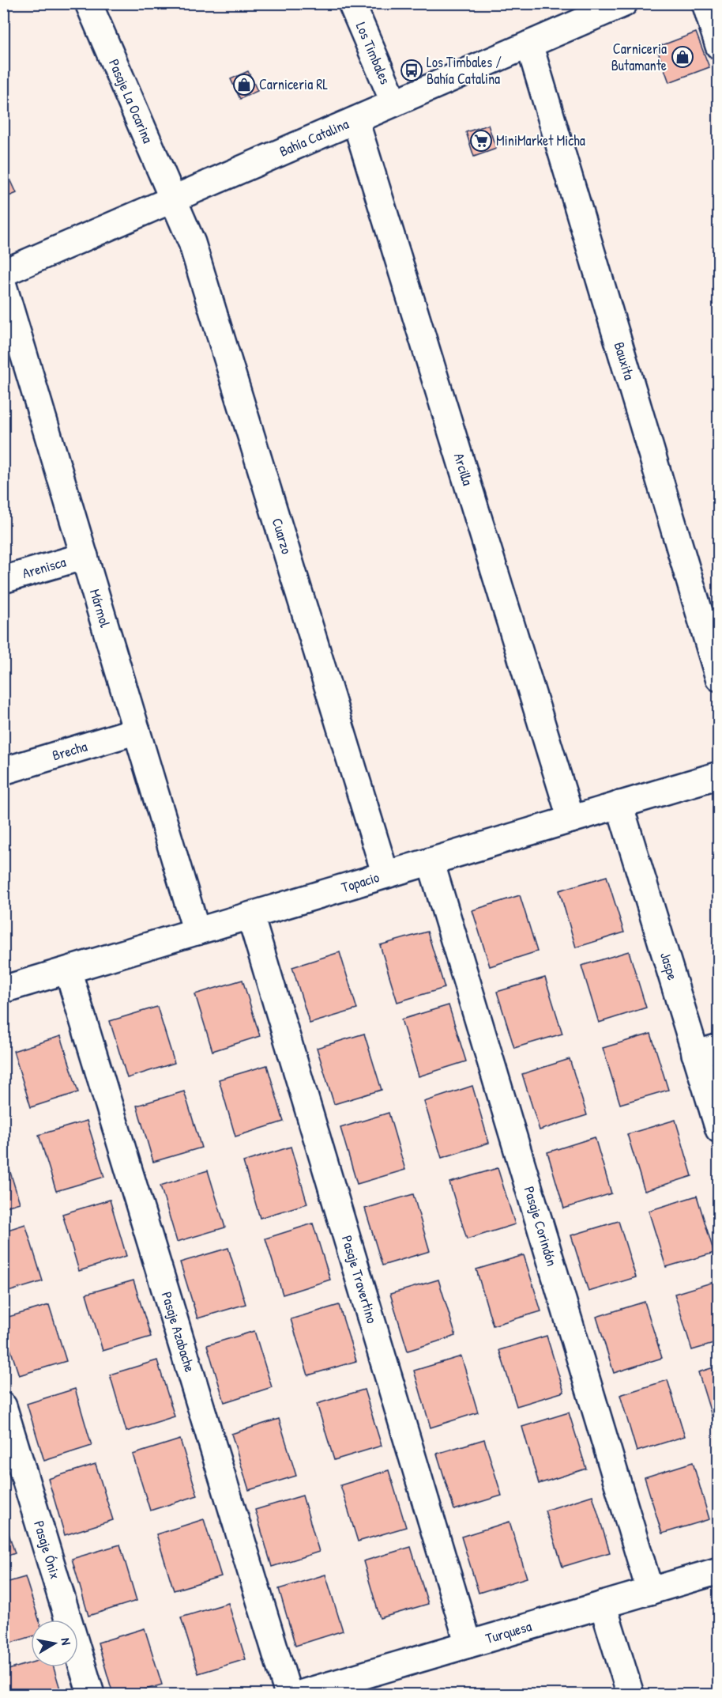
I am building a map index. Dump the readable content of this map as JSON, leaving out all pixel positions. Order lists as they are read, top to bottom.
{
  "streets": {
    "street": [
      "Los Timbales",
      "Pasaje La Ocarina",
      "Bahía Catalina",
      "Bauxita",
      "Arcilla",
      "Cuarzo",
      "Arenisca",
      "Mármol",
      "Brecha",
      "Topacio",
      "Jaspe",
      "Pasaje Corindón",
      "Pasaje Travertino",
      "Pasaje Azabache",
      "Pasaje Ónix",
      "Turquesa"
    ]
  },
  "crossings": [
    ["Los Timbales", "Bahía Catalina"],
    ["Pasaje La Ocarina", "Bahía Catalina"],
    ["Pasaje La Ocarina", "Cuarzo"],
    ["Bahía Catalina", "Bauxita"],
    ["Bahía Catalina", "Arcilla"],
    ["Bahía Catalina", "Cuarzo"],
    ["Arcilla", "Topacio"],
    ["Cuarzo", "Topacio"],
    ["Arenisca", "Mármol"],
    ["Mármol", "Brecha"],
    ["Mármol", "Topacio"],
    ["Topacio", "Jaspe"],
    ["Topacio", "Pasaje Corindón"],
    ["Topacio", "Pasaje Travertino"],
    ["Topacio", "Pasaje Azabache"],
    ["Pasaje Corindón", "Turquesa"],
    ["Pasaje Travertino", "Turquesa"]
  ],
  "places": {
    "shop": ["Carniceria Butamante", "Carniceria RL"],
    "bus stop": ["Los Timbales / Bahía Catalina"],
    "supermarket": ["MiniMarket Micha"]
  },
  "north": "right"
}
